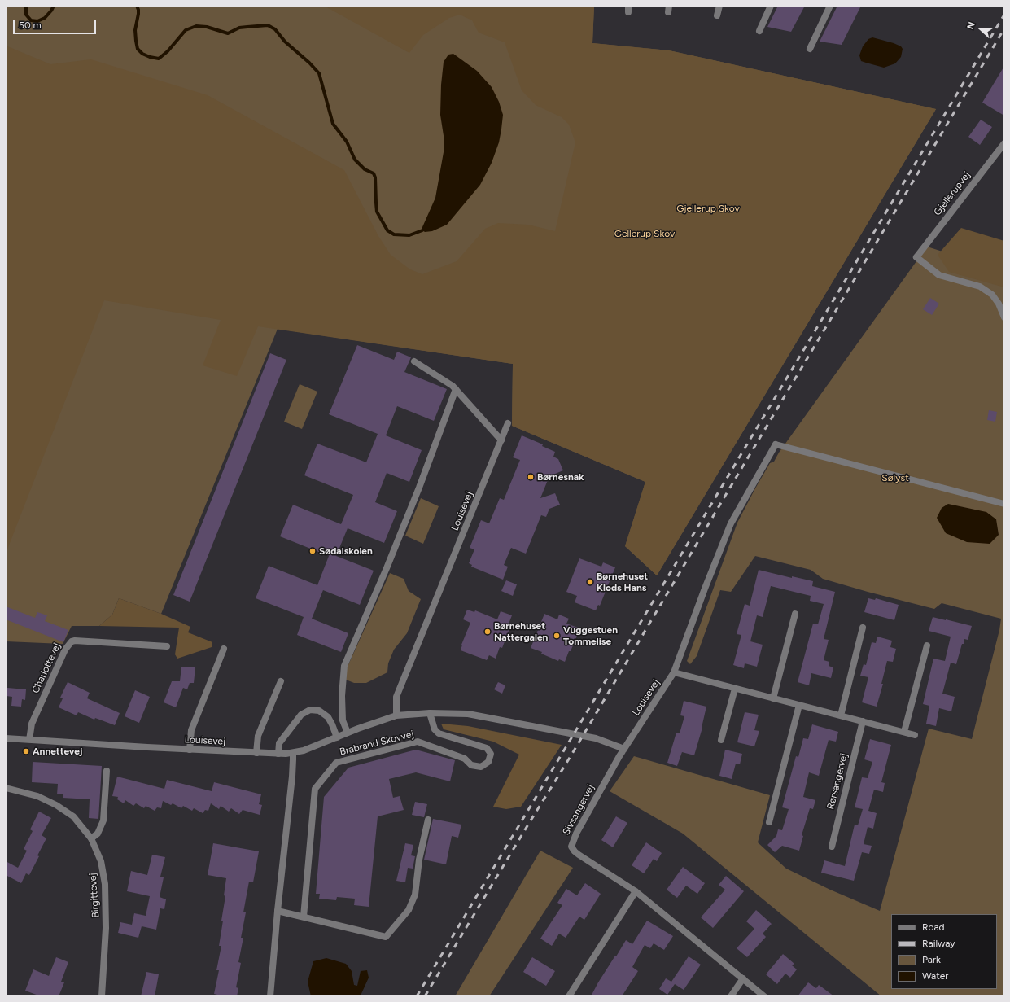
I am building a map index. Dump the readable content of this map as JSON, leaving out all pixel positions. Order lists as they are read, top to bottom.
{
  "streets": {
    "street": [
      "Gjellerupvej",
      "Louisevej",
      "Charlottevej",
      "Brabrand Skovvej",
      "Rørsangervej",
      "Sivsangervej",
      "Birgittevej"
    ]
  },
  "crossings": [
    ["Louisevej", "Charlottevej"],
    ["Louisevej", "Brabrand Skovvej"],
    ["Louisevej", "Sivsangervej"]
  ],
  "parks": ["Gjellerup Skov", "Gellerup Skov", "Sølyst"],
  "places": [
    "Børnesnak",
    "Sødalskolen",
    "Børnehuset Klods Hans",
    "Børnehuset Nattergalen",
    "Vuggestuen Tommelise",
    "Annettevej"
  ],
  "legend": [
    "Road",
    "Railway",
    "Park",
    "Water"
  ],
  "scale_bar": "50 m",
  "north": "left"
}
